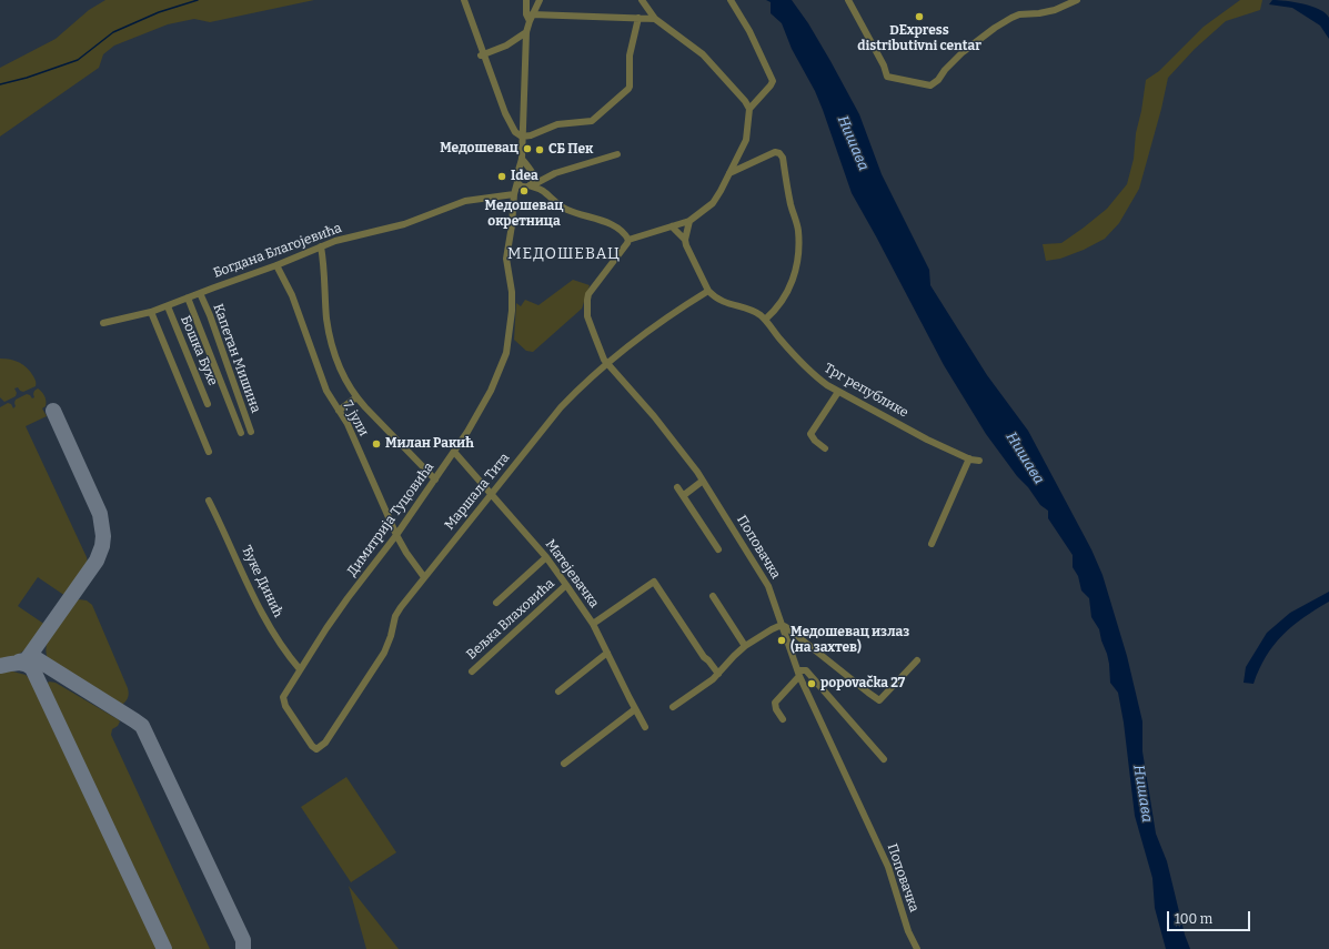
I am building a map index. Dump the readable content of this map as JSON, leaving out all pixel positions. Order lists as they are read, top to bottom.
{
  "streets": {
    "street": [
      "Богдана Благојевића",
      "Бошка Бухе",
      "Капетан Мишина",
      "Трг републике",
      "7. јули",
      "Маршала Тита",
      "Димитрија Туцовића",
      "Поповачка",
      "Матејевачка",
      "Ђуке Динић",
      "Вељка Влаховића"
    ]
  },
  "crossings": [
    ["Богдана Благојевића", "Бошка Бухе"],
    ["Богдана Благојевића", "Капетан Мишина"],
    ["Богдана Благојевића", "7. јули"],
    ["Богдана Благојевића", "Димитрија Туцовића"],
    ["Трг републике", "Маршала Тита"],
    ["7. јули", "Маршала Тита"],
    ["7. јули", "Димитрија Туцовића"],
    ["Маршала Тита", "Димитрија Туцовића"],
    ["Маршала Тита", "Поповачка"],
    ["Маршала Тита", "Матејевачка"],
    ["Димитрија Туцовића", "Матејевачка"],
    ["Димитрија Туцовића", "Ђуке Динић"],
    ["Матејевачка", "Вељка Влаховића"]
  ],
  "districts": ["МЕДОШЕВАЦ"],
  "water": ["Нишава"],
  "places": [
    "DExpress distributivni centar",
    "Медошевац",
    "СБ Пек",
    "Idea",
    "Медошевац окретница",
    "Милан Ракић",
    "Медошевац излаз (на захтев)",
    "popovačka 27"
  ],
  "scale_bar": "100 m"
}
